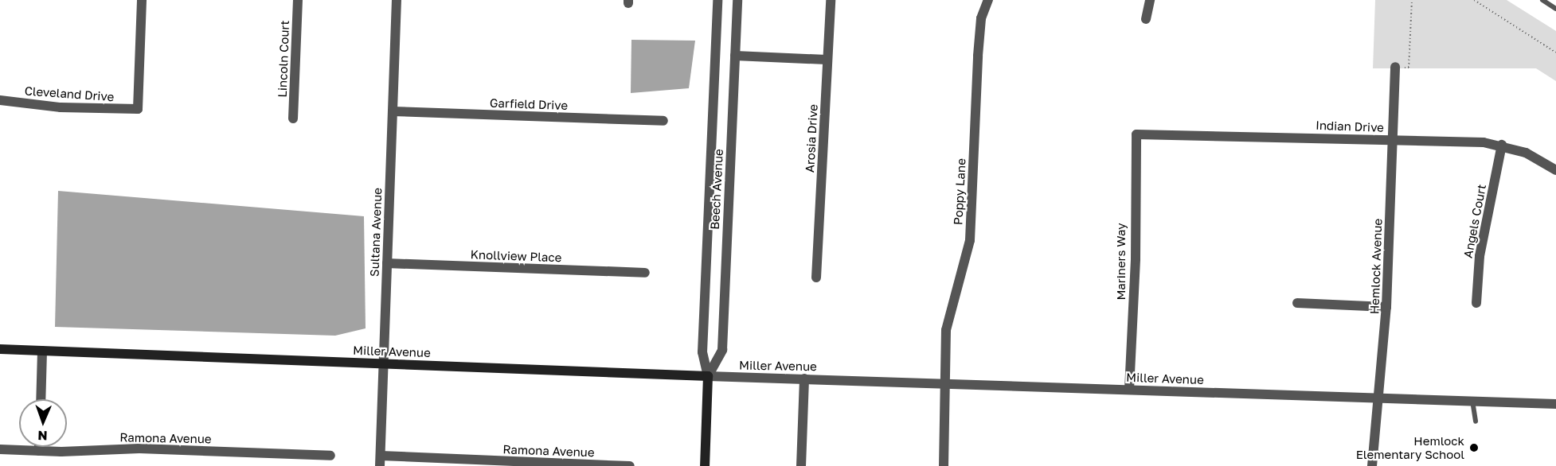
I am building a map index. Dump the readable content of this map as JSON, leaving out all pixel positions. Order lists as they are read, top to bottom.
{
  "streets": {
    "street": [
      "Lincoln Court",
      "Cleveland Drive",
      "Garfield Drive",
      "Indian Drive",
      "Arosia Drive",
      "Beech Avenue",
      "Poppy Lane",
      "Angels Court",
      "Sultana Avenue",
      "Knollview Place",
      "Mariners Way",
      "Hemlock Avenue",
      "Miller Avenue",
      "Ramona Avenue"
    ]
  },
  "crossings": [
    ["Garfield Drive", "Sultana Avenue"],
    ["Indian Drive", "Angels Court"],
    ["Indian Drive", "Mariners Way"],
    ["Indian Drive", "Hemlock Avenue"],
    ["Beech Avenue", "Miller Avenue"],
    ["Poppy Lane", "Miller Avenue"],
    ["Sultana Avenue", "Knollview Place"],
    ["Sultana Avenue", "Miller Avenue"],
    ["Sultana Avenue", "Ramona Avenue"],
    ["Mariners Way", "Miller Avenue"],
    ["Hemlock Avenue", "Miller Avenue"]
  ],
  "places": ["Hemlock Elementary School"],
  "north": "bottom"
}
